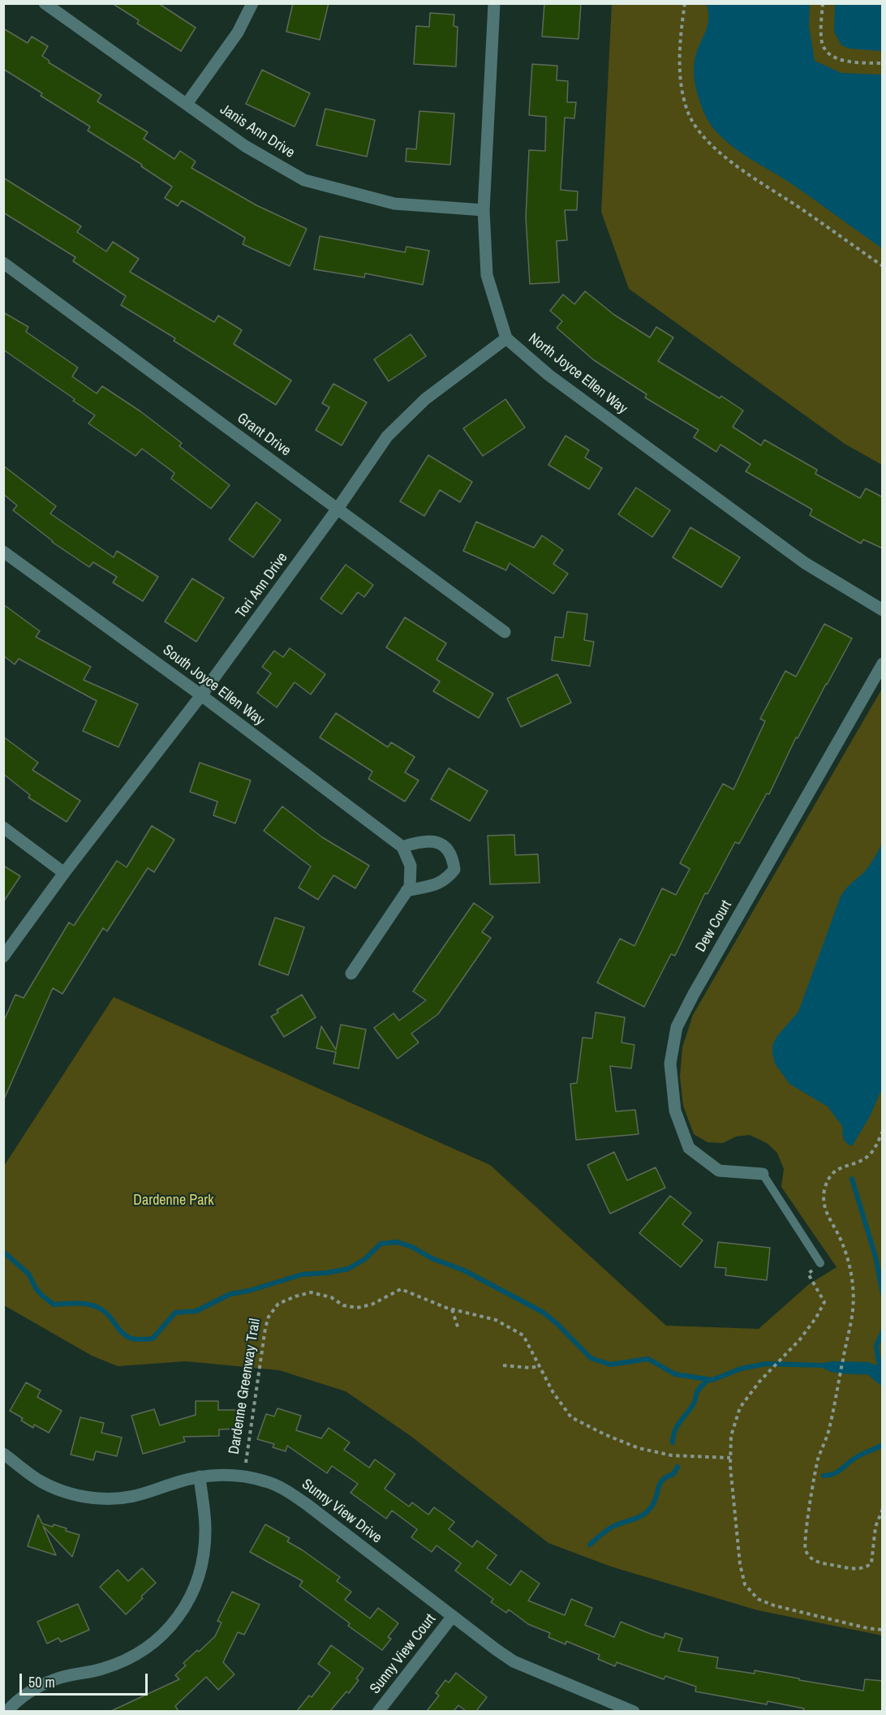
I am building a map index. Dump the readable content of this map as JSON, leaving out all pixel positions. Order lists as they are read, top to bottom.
{
  "streets": {
    "street": [
      "Janis Ann Drive",
      "North Joyce Ellen Way",
      "Grant Drive",
      "Tori Ann Drive",
      "South Joyce Ellen Way",
      "Dew Court",
      "Sunny View Drive",
      "Sunny View Court"
    ],
    "path": ["Dardenne Greenway Trail"]
  },
  "crossings": [
    ["Janis Ann Drive", "North Joyce Ellen Way"],
    ["North Joyce Ellen Way", "Tori Ann Drive"],
    ["Grant Drive", "Tori Ann Drive"],
    ["Tori Ann Drive", "South Joyce Ellen Way"],
    ["Dardenne Greenway Trail", "Sunny View Drive"],
    ["Sunny View Drive", "Sunny View Court"]
  ],
  "parks": ["Dardenne Park"],
  "scale_bar": "50 m"
}
